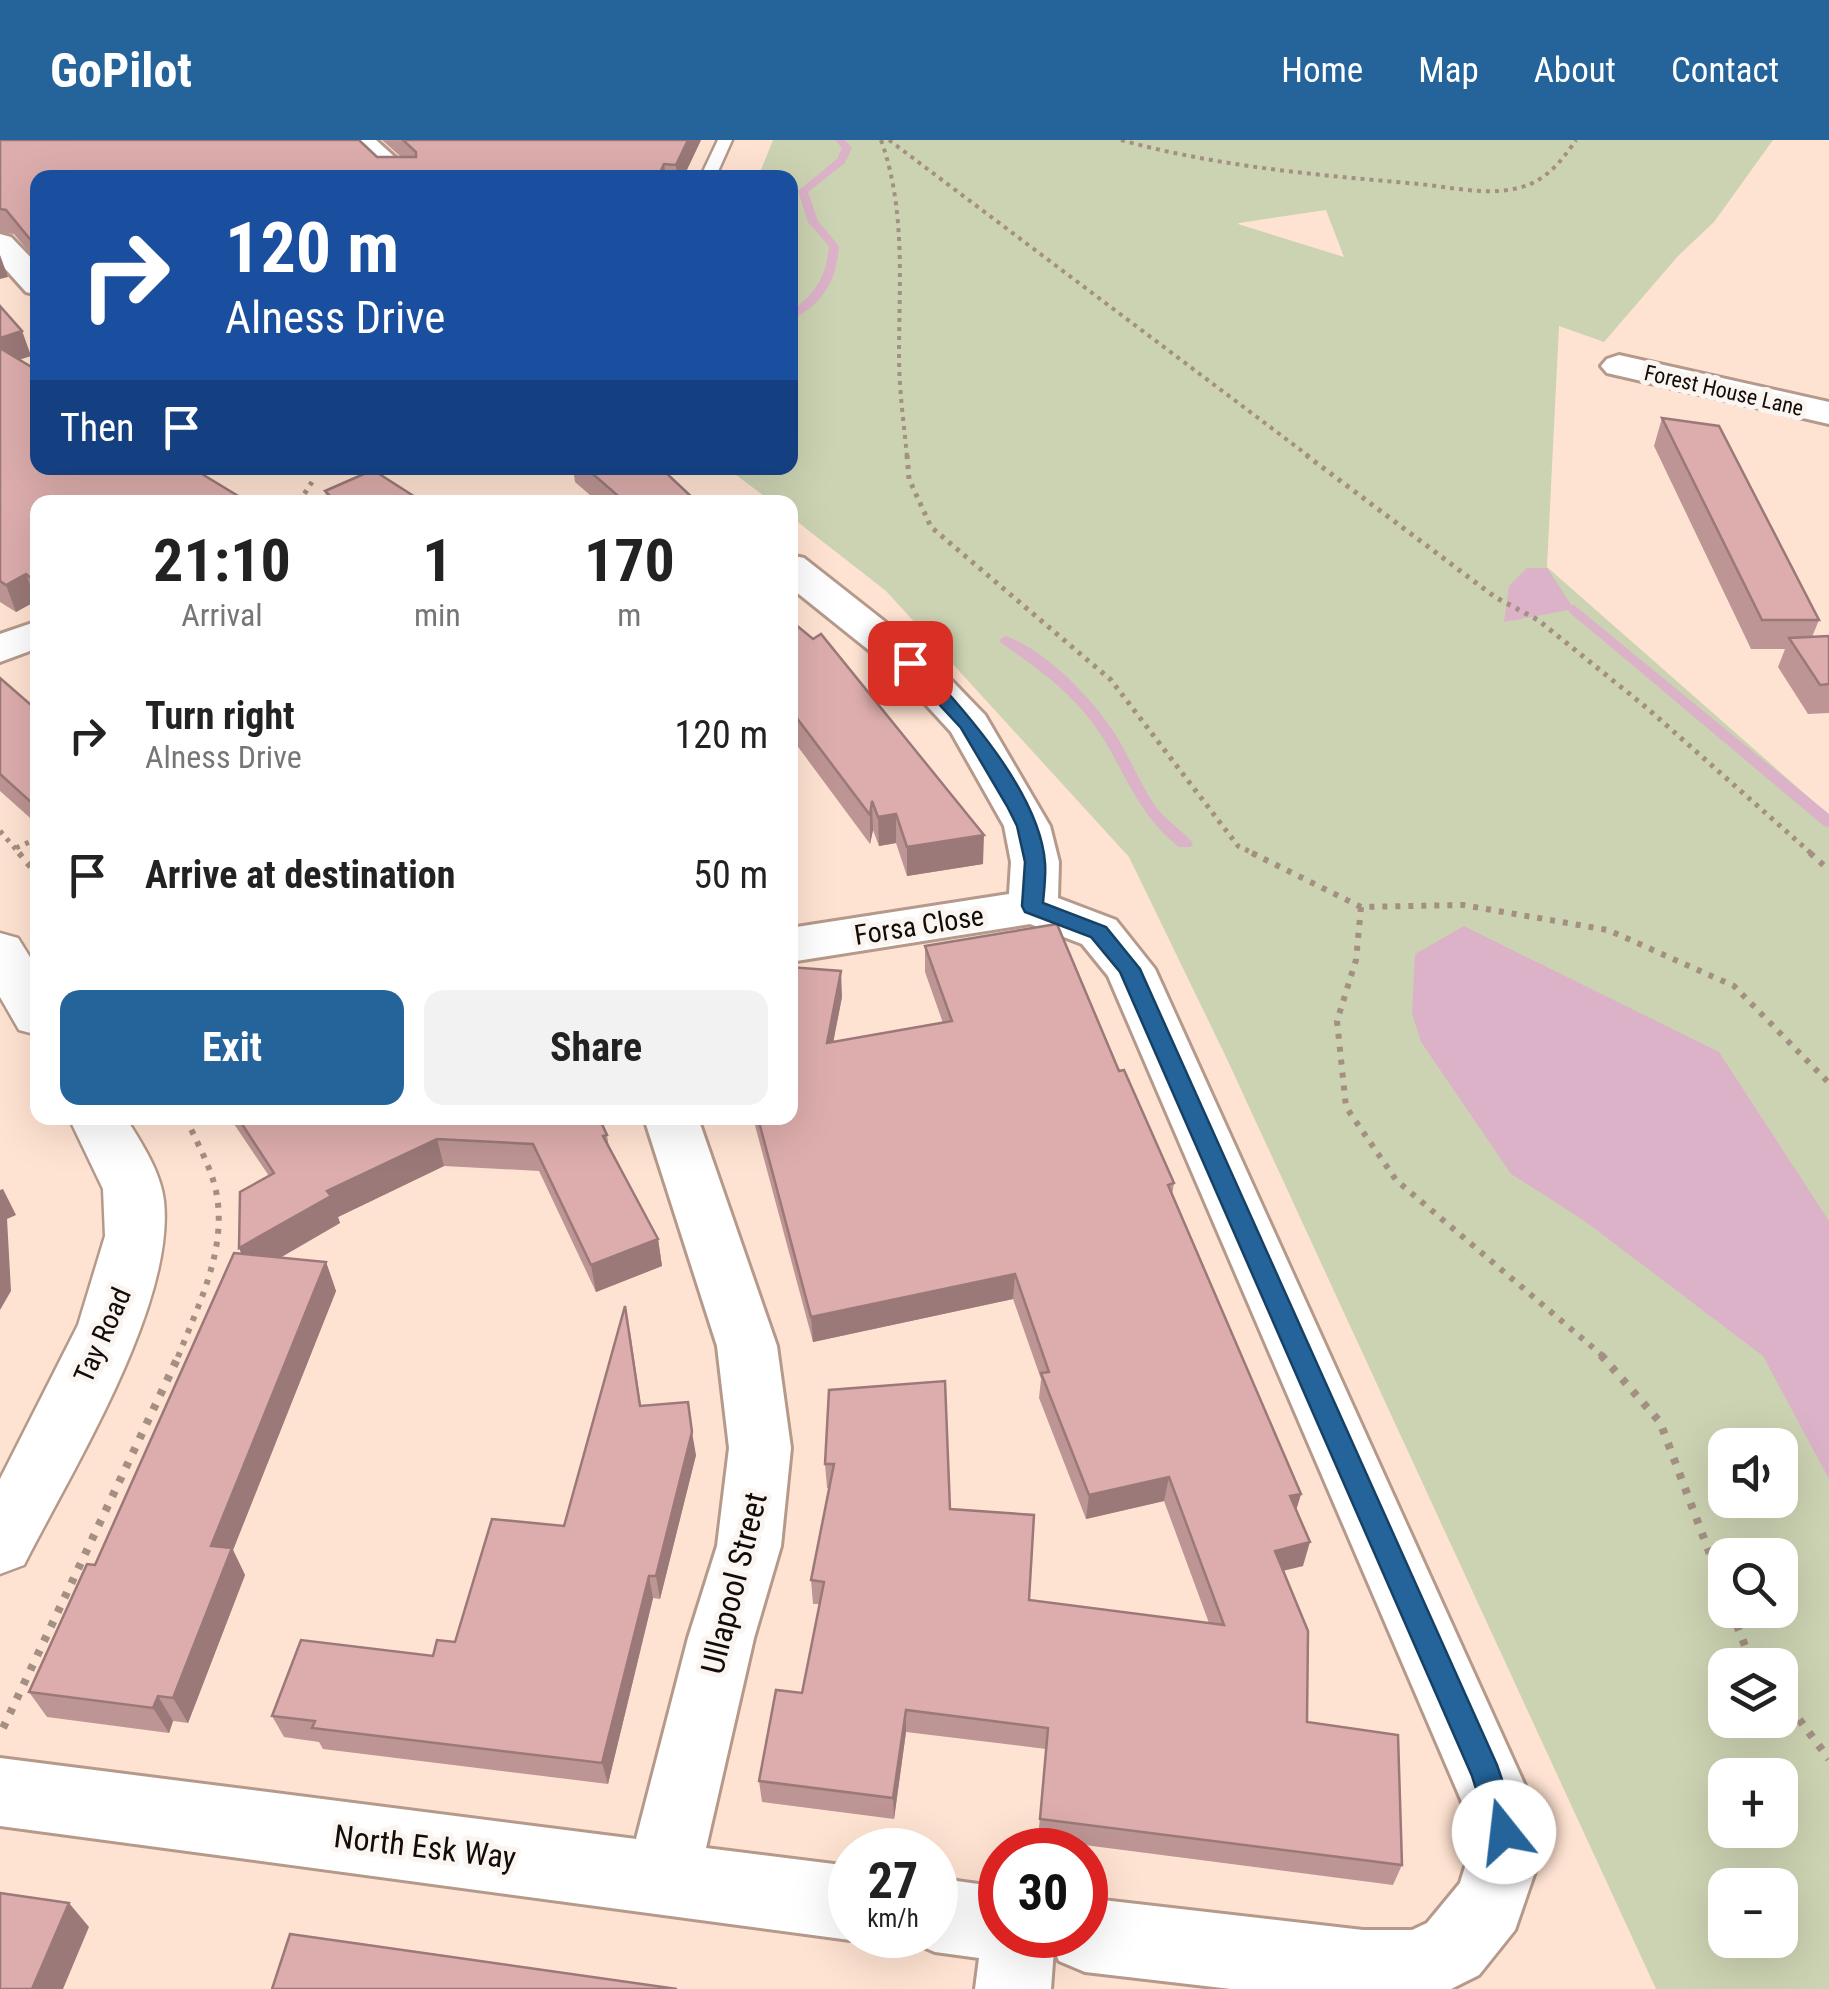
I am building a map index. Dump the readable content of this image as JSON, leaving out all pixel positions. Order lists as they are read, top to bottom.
{
  "streets": {
    "street": [
      "Forest House Lane",
      "Forsa Close",
      "Tay Road",
      "Ullapool Street",
      "North Esk Way"
    ]
  },
  "crossings": [
    ["Ullapool Street", "North Esk Way"]
  ],
  "page": {
    "header": "GoPilot",
    "nav": [
      "Home",
      "Map",
      "About",
      "Contact"
    ],
    "turn": ["120 m", "Alness Drive"],
    "then": "Then",
    "eta": [
      "21:10",
      "Arrival",
      "1",
      "min",
      "170",
      "m"
    ],
    "list": [
      {
        "name": "Turn right",
        "note": "Alness Drive",
        "value": "120 m"
      },
      {
        "name": "Arrive at destination",
        "value": "50 m"
      }
    ],
    "buttons": ["Exit", "Share"],
    "map_buttons": ["+", "−"],
    "speed": "27 km/h",
    "limit": "30"
  }
}
